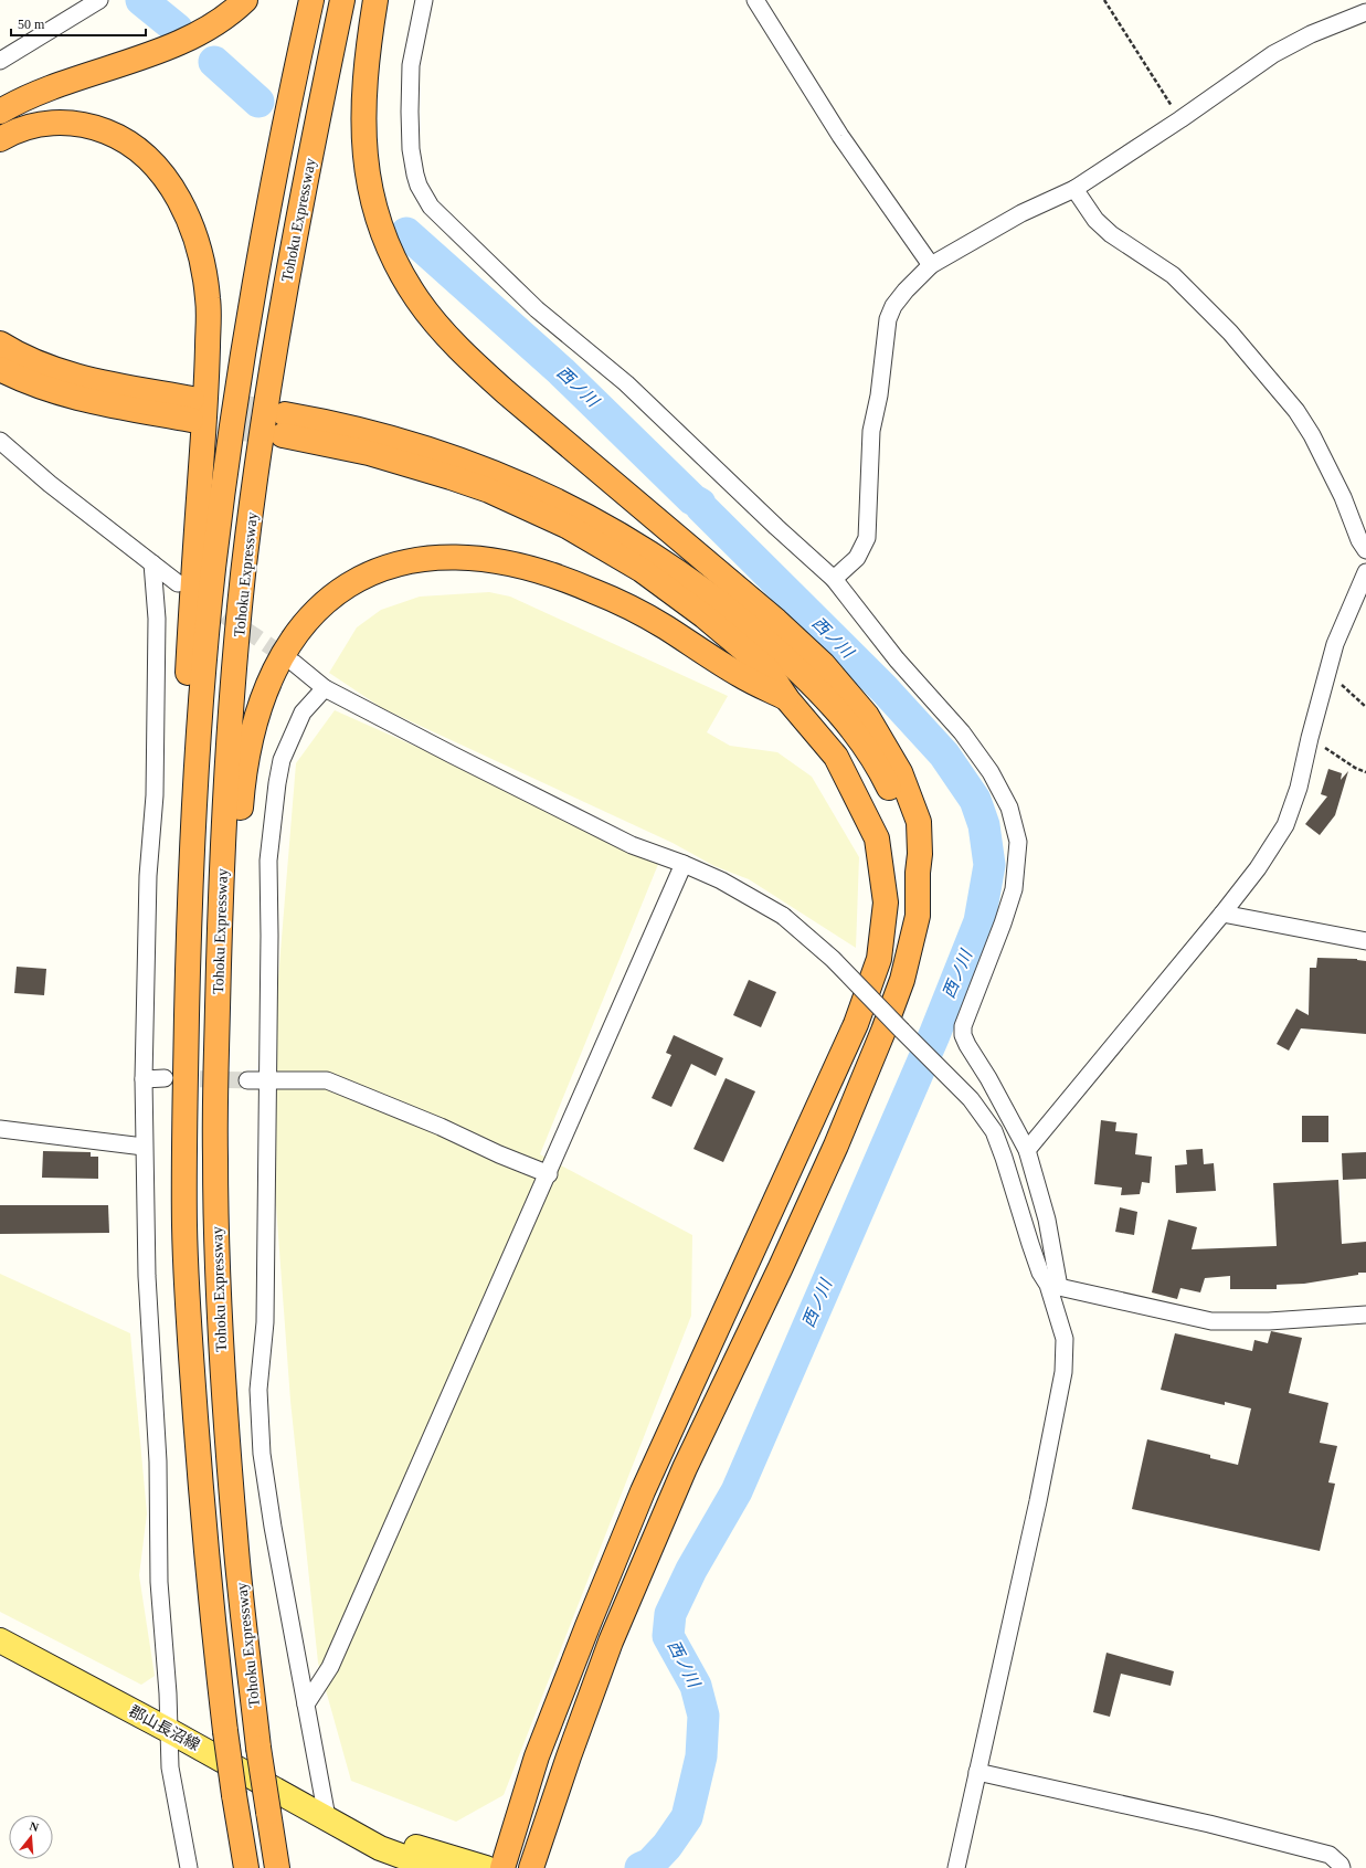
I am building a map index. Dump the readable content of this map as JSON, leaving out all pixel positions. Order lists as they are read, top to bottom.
{
  "streets": {
    "highway": ["Tohoku Expressway"],
    "main road": ["郡山長沼線"]
  },
  "water": ["西ノ川"],
  "scale_bar": "50 m",
  "north": "top"
}
